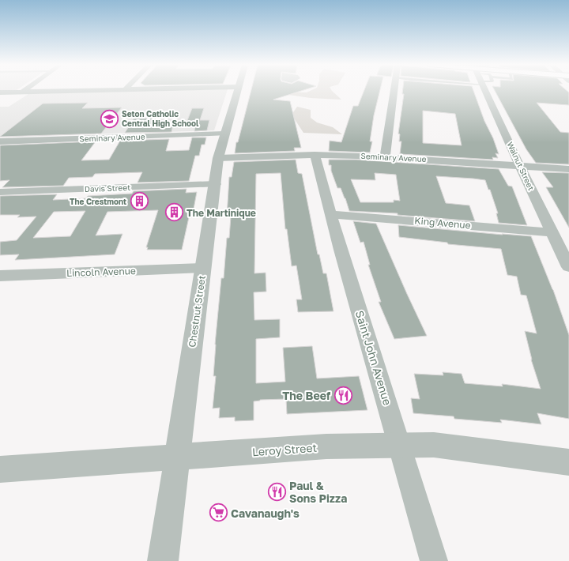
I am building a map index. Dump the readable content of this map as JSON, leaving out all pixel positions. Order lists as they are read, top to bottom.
{
  "streets": {
    "street": [
      "Seminary Avenue",
      "Walnut Street",
      "Davis Street",
      "King Avenue",
      "Lincoln Avenue",
      "Chestnut Street",
      "Saint John Avenue",
      "Leroy Street"
    ]
  },
  "crossings": [
    ["Seminary Avenue", "Walnut Street"],
    ["Seminary Avenue", "Chestnut Street"],
    ["Seminary Avenue", "Saint John Avenue"],
    ["Walnut Street", "King Avenue"],
    ["Davis Street", "Chestnut Street"],
    ["King Avenue", "Saint John Avenue"],
    ["Lincoln Avenue", "Chestnut Street"],
    ["Chestnut Street", "Leroy Street"],
    ["Saint John Avenue", "Leroy Street"]
  ],
  "places": {
    "school or university": ["Seton Catholic Central High School"],
    "building": ["The Crestmont", "The Martinique"],
    "restaurant": ["The Beef", "Paul & Sons Pizza"],
    "supermarket": ["Cavanaugh's"]
  }
}
